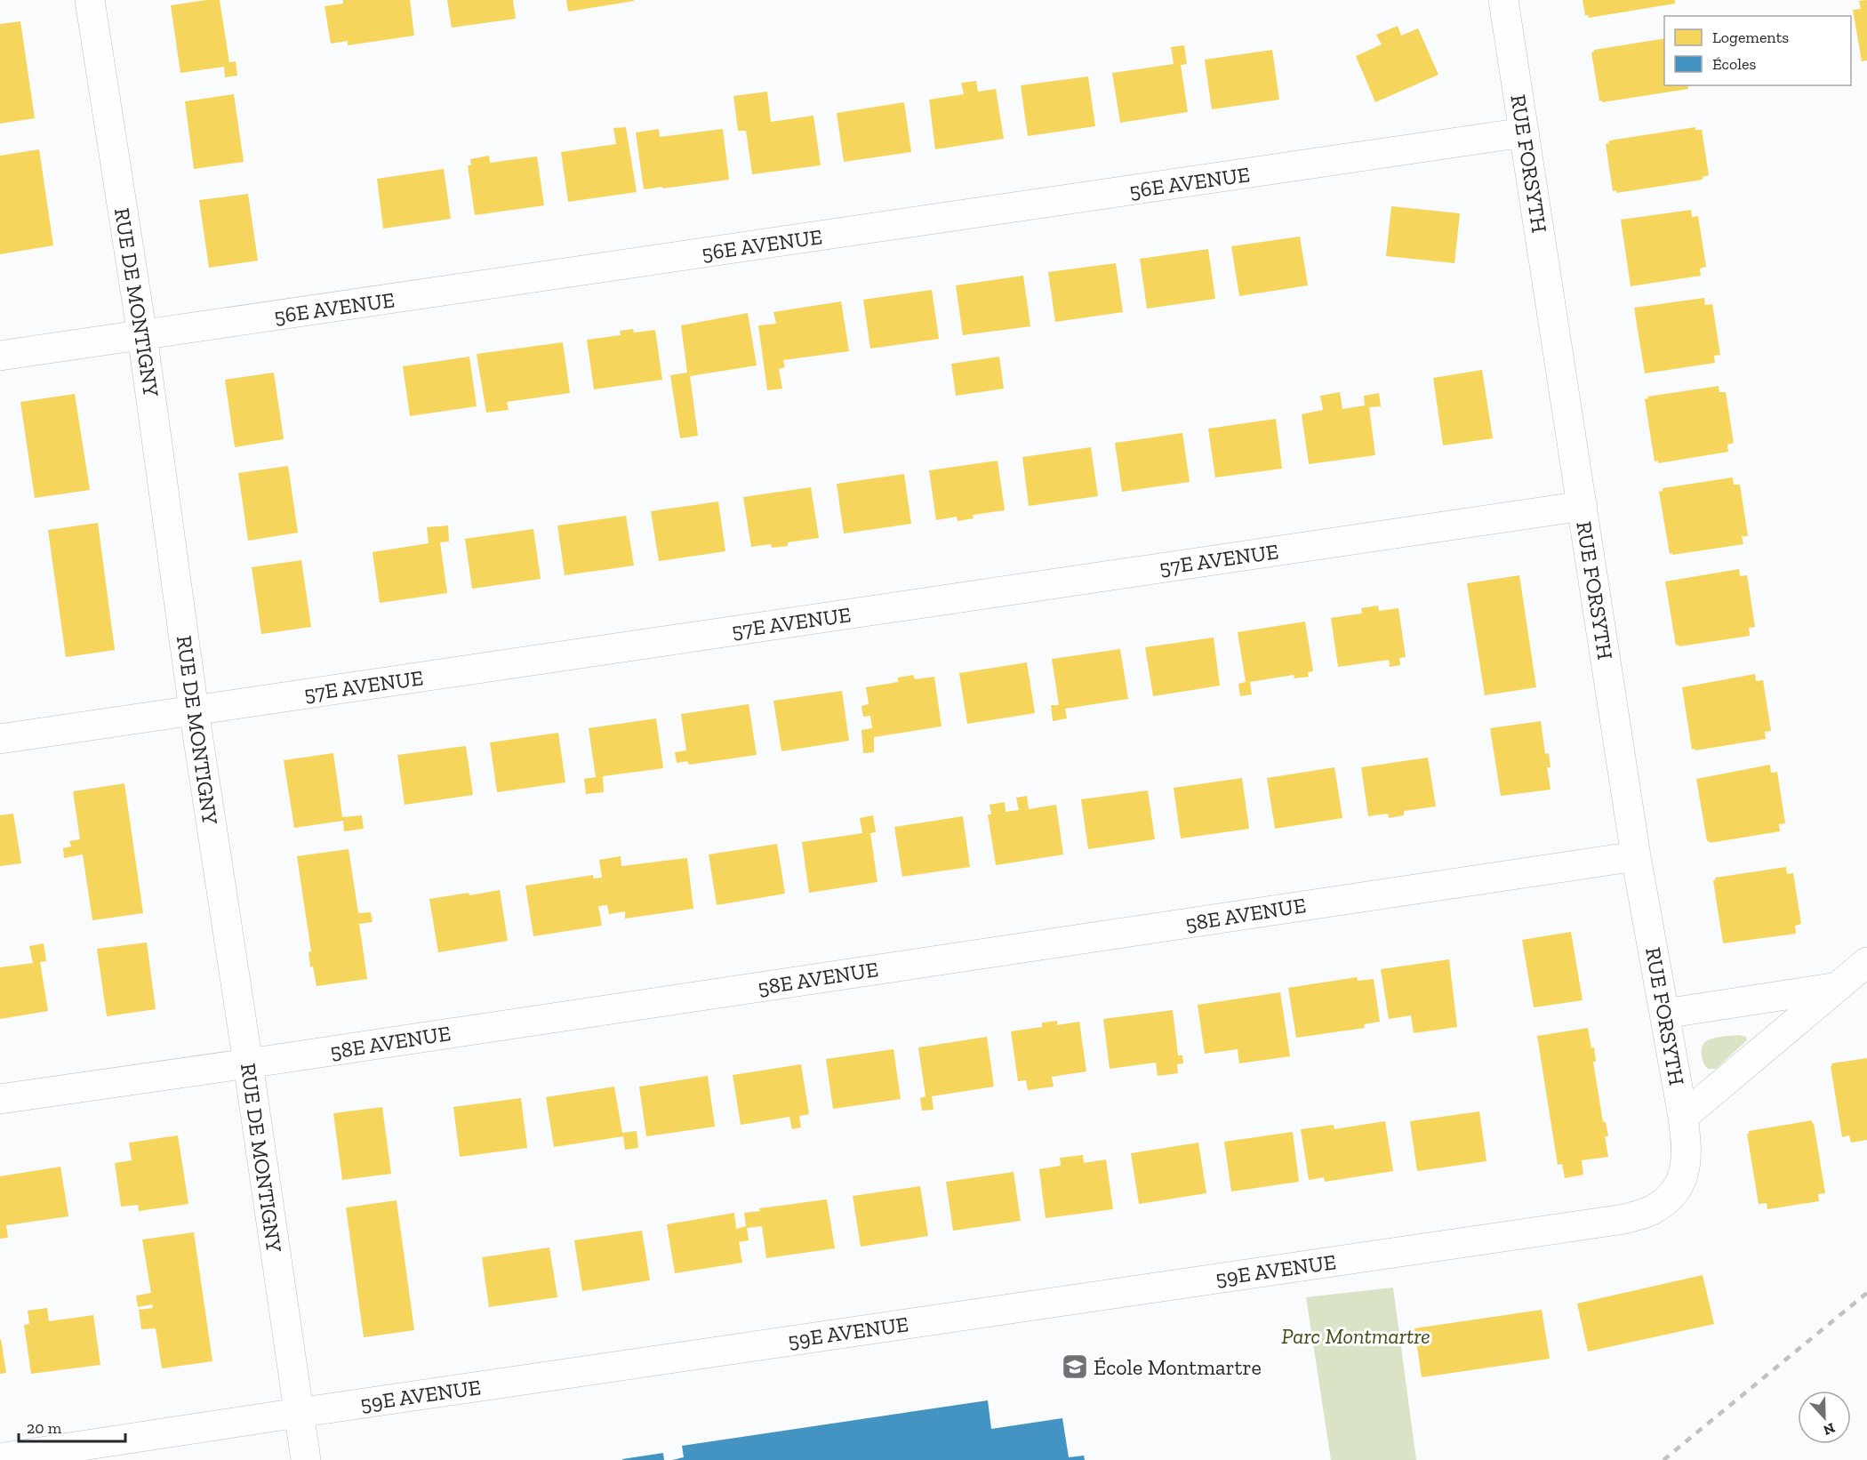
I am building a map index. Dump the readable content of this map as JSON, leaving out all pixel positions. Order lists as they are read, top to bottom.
{
  "streets": {
    "street": [
      "RUE FORSYTH",
      "56E AVENUE",
      "RUE DE MONTIGNY",
      "57E AVENUE",
      "58E AVENUE",
      "59E AVENUE"
    ]
  },
  "crossings": [
    ["RUE FORSYTH", "56E AVENUE"],
    ["RUE FORSYTH", "57E AVENUE"],
    ["RUE FORSYTH", "58E AVENUE"],
    ["RUE FORSYTH", "59E AVENUE"],
    ["56E AVENUE", "RUE DE MONTIGNY"],
    ["RUE DE MONTIGNY", "57E AVENUE"],
    ["RUE DE MONTIGNY", "58E AVENUE"],
    ["RUE DE MONTIGNY", "59E AVENUE"]
  ],
  "parks": ["Parc Montmartre"],
  "places": {
    "school or university": ["École Montmartre"]
  },
  "legend": ["Logements", "Écoles"],
  "scale_bar": "20 m",
  "north": "bottom"
}
